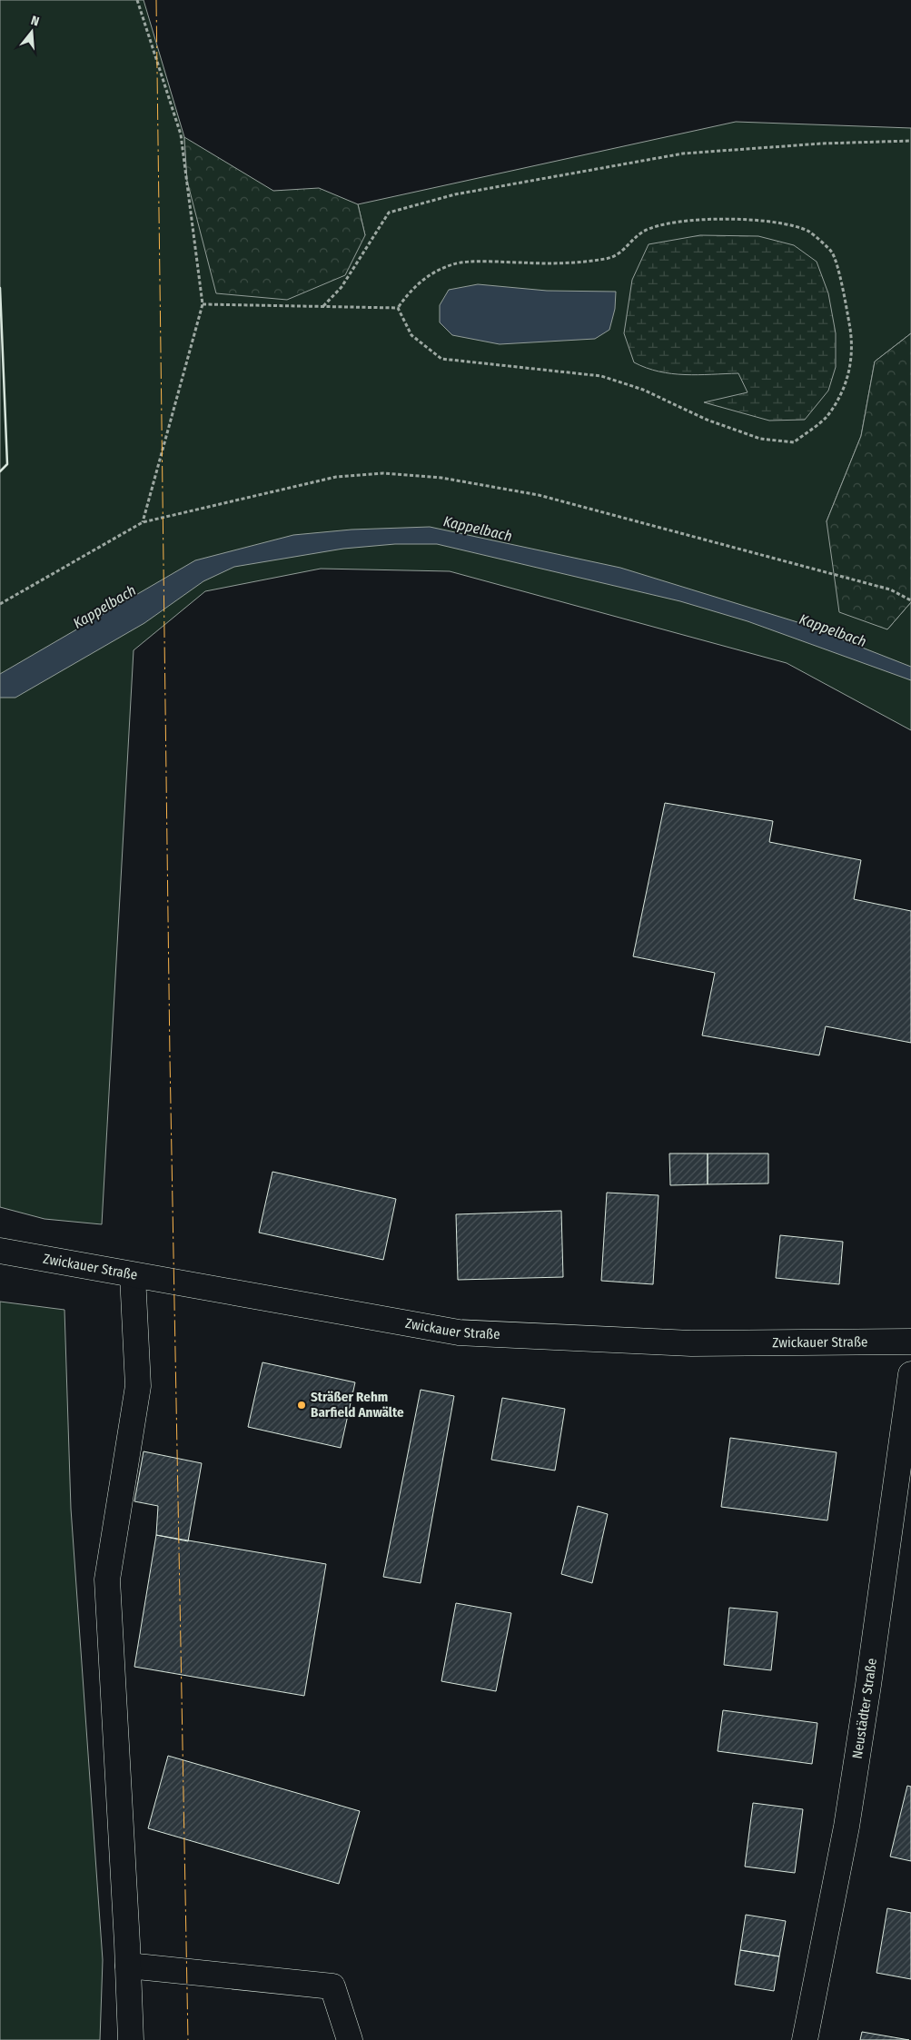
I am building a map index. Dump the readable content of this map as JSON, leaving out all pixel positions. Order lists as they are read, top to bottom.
{
  "streets": {
    "main road": ["Zwickauer Straße", "Neustädter Straße"]
  },
  "water": ["Kappelbach"],
  "places": ["Sträßer Rehm Barfield Anwälte"],
  "north": "top"
}
